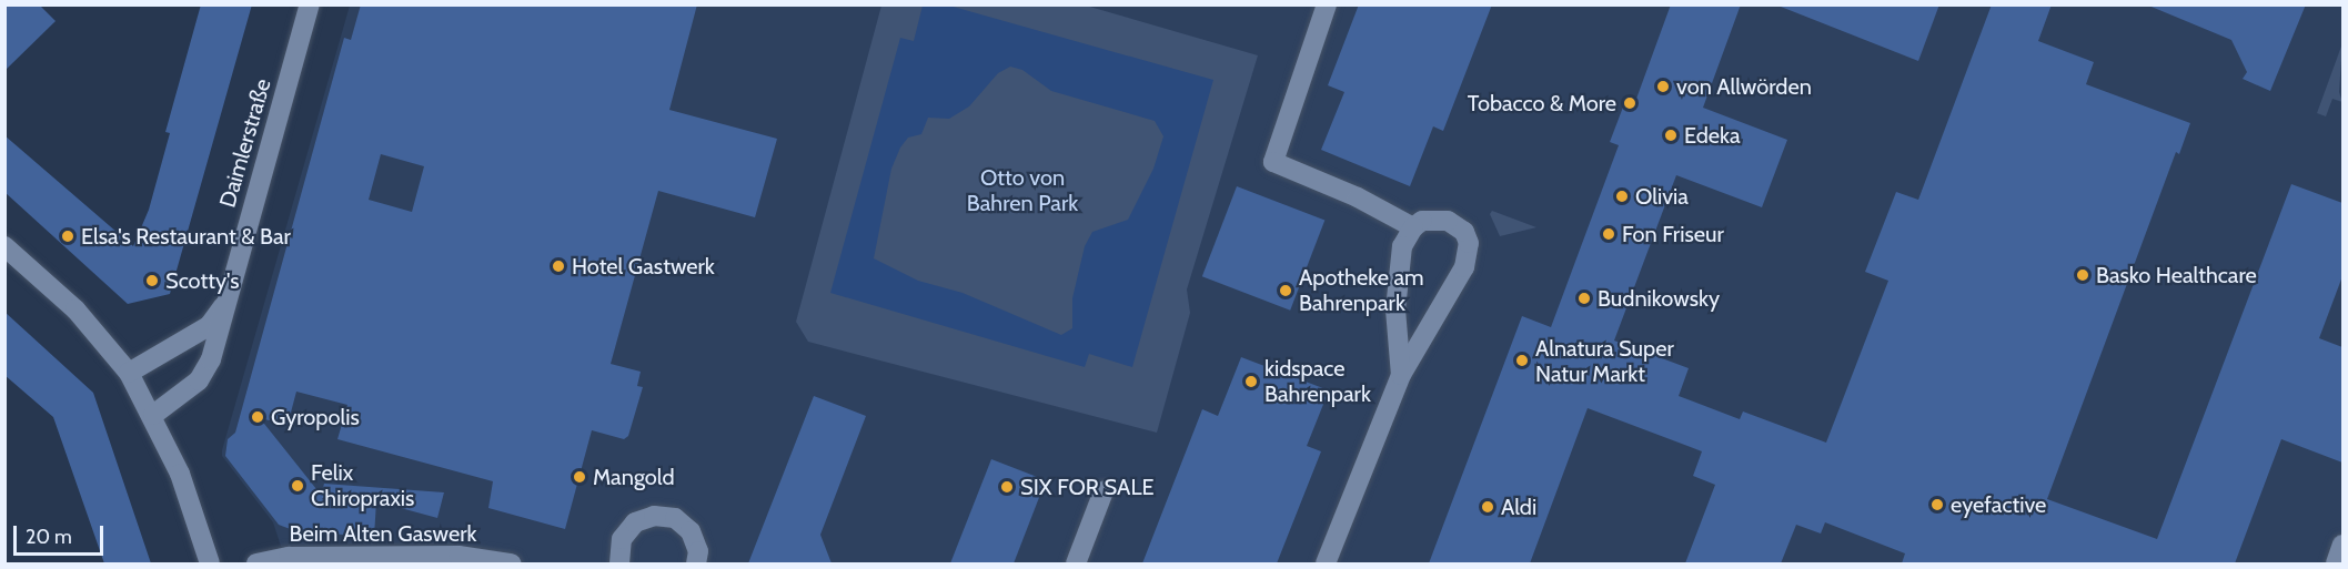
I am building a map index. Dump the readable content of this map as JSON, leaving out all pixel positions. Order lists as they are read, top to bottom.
{
  "streets": {
    "street": ["Daimlerstraße", "Beim Alten Gaswerk"]
  },
  "parks": ["Otto von Bahren Park"],
  "places": [
    "von Allwörden",
    "Tobacco & More",
    "Edeka",
    "Olivia",
    "Fon Friseur",
    "Elsa's Restaurant & Bar",
    "Hotel Gastwerk",
    "Basko Healthcare",
    "Scotty's",
    "Apotheke am Bahrenpark",
    "Budnikowsky",
    "Alnatura Super Natur Markt",
    "kidspace Bahrenpark",
    "Gyropolis",
    "Mangold",
    "Felix Chiropraxis",
    "SIX FOR SALE",
    "eyefactive",
    "Aldi"
  ],
  "scale_bar": "20 m"
}
